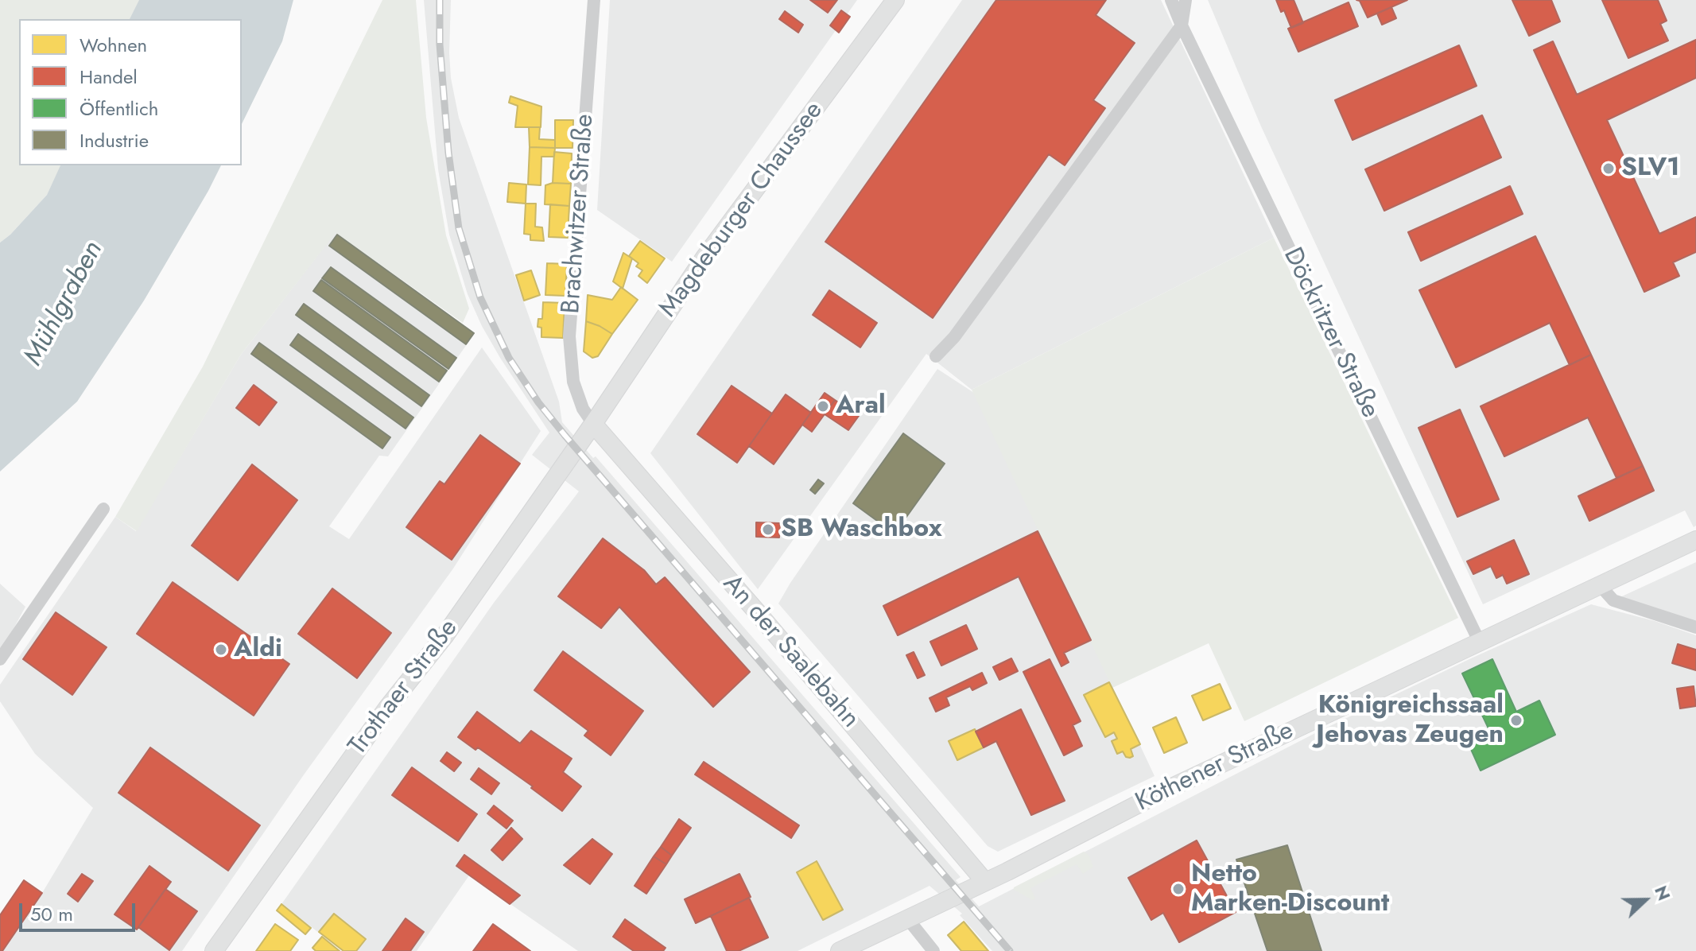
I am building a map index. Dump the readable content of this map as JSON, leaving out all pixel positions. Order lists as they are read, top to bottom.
{
  "streets": {
    "main road": [
      "Magdeburger Chaussee",
      "An der Saalebahn",
      "Trothaer Straße",
      "Köthener Straße"
    ],
    "street": ["Brachwitzer Straße", "Döckritzer Straße"]
  },
  "crossings": [
    ["Magdeburger Chaussee", "Brachwitzer Straße"],
    ["Magdeburger Chaussee", "An der Saalebahn"],
    ["Magdeburger Chaussee", "Trothaer Straße"],
    ["Brachwitzer Straße", "An der Saalebahn"],
    ["Brachwitzer Straße", "Trothaer Straße"],
    ["Döckritzer Straße", "Köthener Straße"],
    ["An der Saalebahn", "Trothaer Straße"],
    ["An der Saalebahn", "Köthener Straße"]
  ],
  "water": ["Mühlgraben"],
  "places": [
    "SLV1",
    "Aral",
    "SB Waschbox",
    "Aldi",
    "Königreichssaal Jehovas Zeugen",
    "Netto Marken-Discount"
  ],
  "legend": [
    "Wohnen",
    "Handel",
    "Öffentlich",
    "Industrie"
  ],
  "scale_bar": "50 m",
  "north": "right"
}
